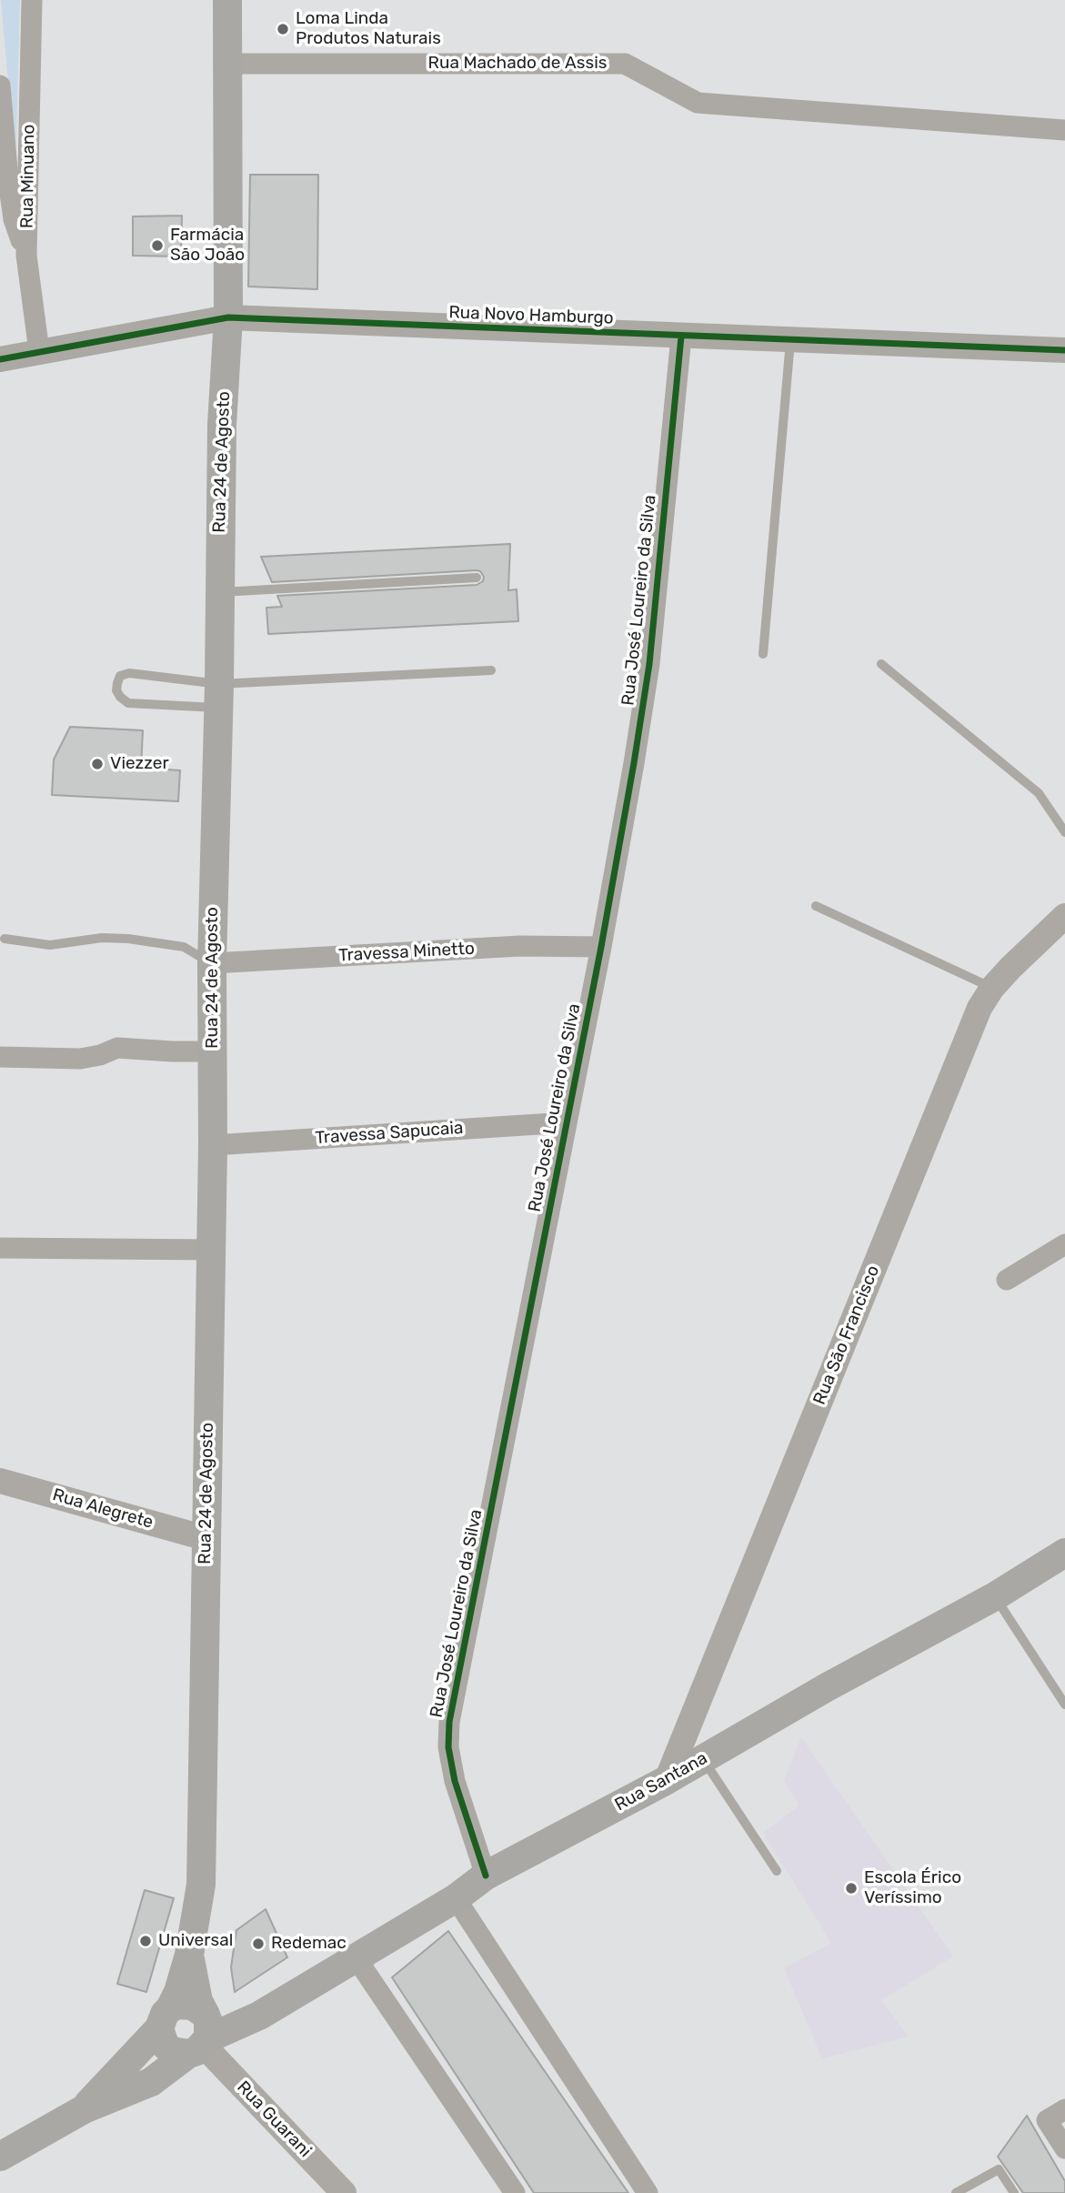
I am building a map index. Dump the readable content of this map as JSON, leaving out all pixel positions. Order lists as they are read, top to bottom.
{
  "streets": {
    "main road": ["Rua 24 de Agosto", "Rua Santana"],
    "street": [
      "Rua Machado de Assis",
      "Rua Minuano",
      "Rua Novo Hamburgo",
      "Rua José Loureiro da Silva",
      "Travessa Minetto",
      "Travessa Sapucaia",
      "Rua São Francisco",
      "Rua Alegrete",
      "Rua Guarani"
    ]
  },
  "crossings": [
    ["Rua Machado de Assis", "Rua 24 de Agosto"],
    ["Rua Minuano", "Rua Novo Hamburgo"],
    ["Rua Novo Hamburgo", "Rua 24 de Agosto"],
    ["Rua Novo Hamburgo", "Rua José Loureiro da Silva"],
    ["Rua 24 de Agosto", "Travessa Minetto"],
    ["Rua 24 de Agosto", "Travessa Sapucaia"],
    ["Rua 24 de Agosto", "Rua Alegrete"],
    ["Rua 24 de Agosto", "Rua Santana"],
    ["Rua 24 de Agosto", "Rua Guarani"],
    ["Rua José Loureiro da Silva", "Travessa Minetto"],
    ["Rua José Loureiro da Silva", "Travessa Sapucaia"],
    ["Rua José Loureiro da Silva", "Rua Santana"],
    ["Rua São Francisco", "Rua Santana"],
    ["Rua Santana", "Rua Guarani"]
  ],
  "places": [
    "Loma Linda Produtos Naturais",
    "Farmácia São João",
    "Viezzer",
    "Escola Érico Veríssimo",
    "Universal",
    "Redemac"
  ]
}
